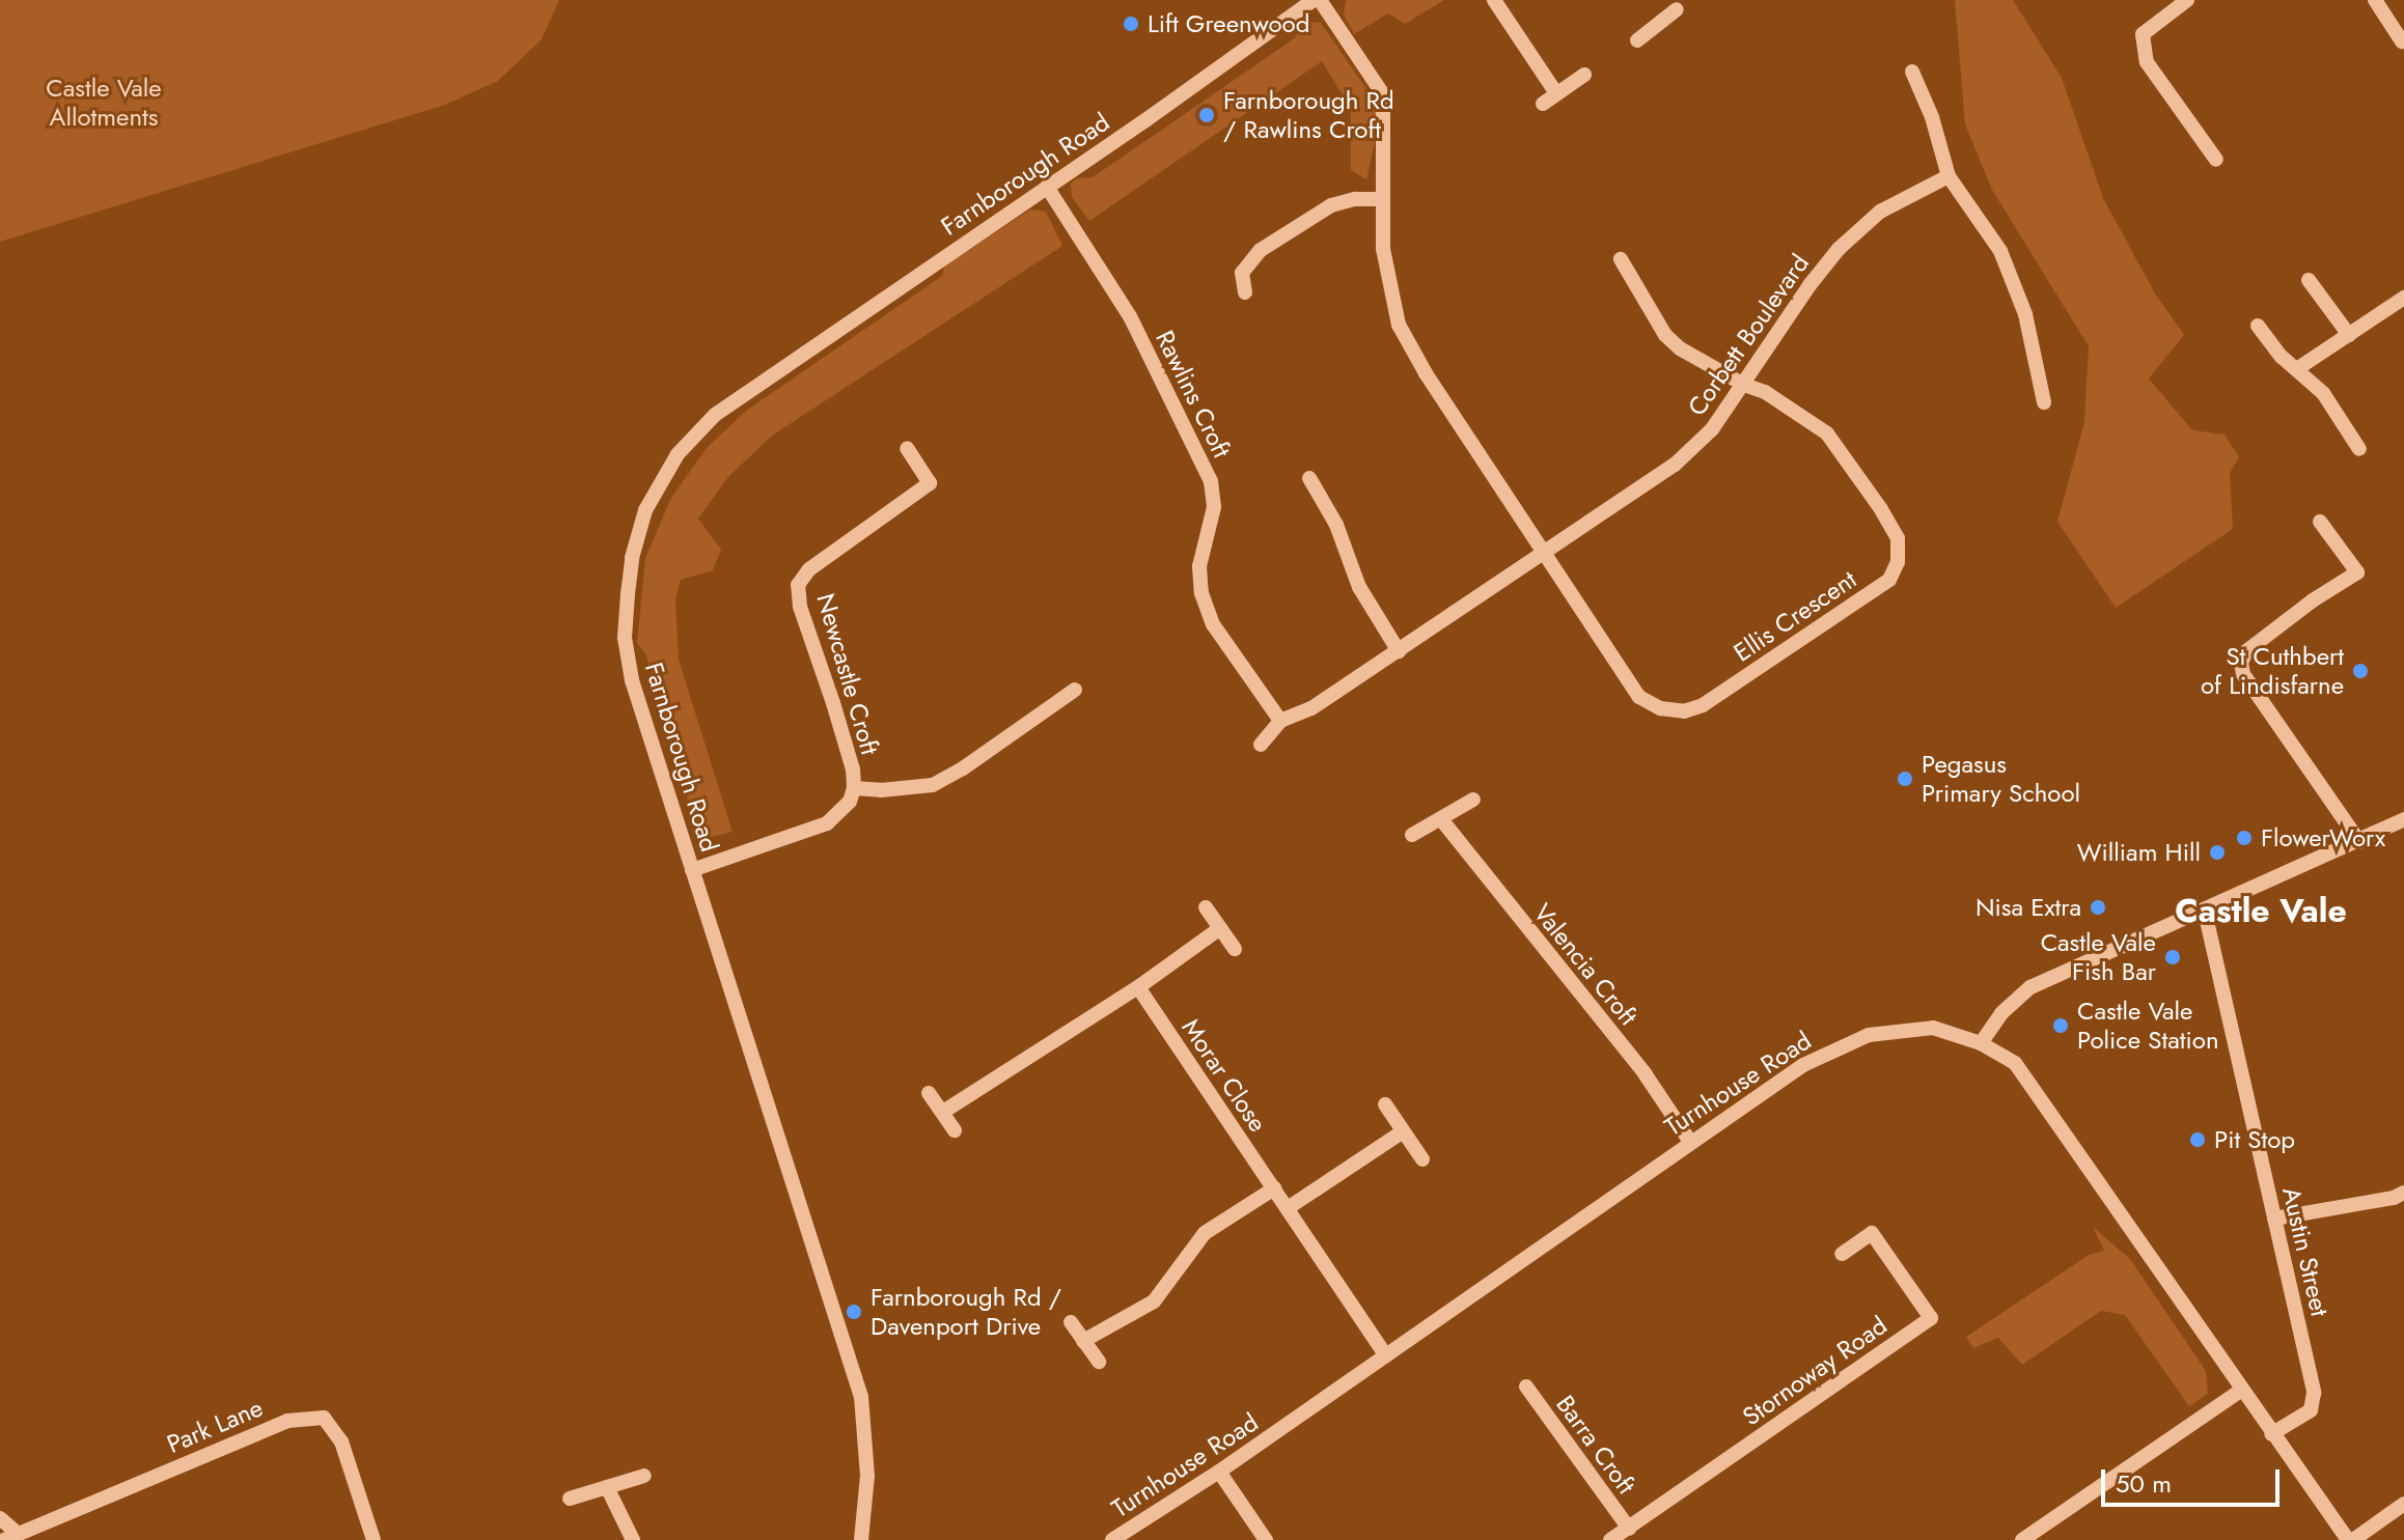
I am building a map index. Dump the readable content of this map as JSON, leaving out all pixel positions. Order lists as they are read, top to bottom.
{
  "streets": {
    "street": [
      "Farnborough Road",
      "Corbett Boulevard",
      "Rawlins Croft",
      "Ellis Crescent",
      "Newcastle Croft",
      "Valencia Croft",
      "Morar Close",
      "Turnhouse Road",
      "Austin Street",
      "Stornoway Road",
      "Park Lane",
      "Barra Croft"
    ]
  },
  "crossings": [
    ["Farnborough Road", "Rawlins Croft"],
    ["Corbett Boulevard", "Rawlins Croft"],
    ["Corbett Boulevard", "Ellis Crescent"],
    ["Valencia Croft", "Turnhouse Road"],
    ["Morar Close", "Turnhouse Road"],
    ["Turnhouse Road", "Austin Street"],
    ["Stornoway Road", "Barra Croft"]
  ],
  "districts": ["Castle Vale"],
  "parks": ["Castle Vale Allotments"],
  "places": [
    "Lift Greenwood",
    "Farnborough Rd / Rawlins Croft",
    "St Cuthbert of Lindisfarne",
    "Pegasus Primary School",
    "FlowerWorx",
    "William Hill",
    "Nisa Extra",
    "Castle Vale Fish Bar",
    "Castle Vale Police Station",
    "Pit Stop",
    "Farnborough Rd / Davenport Drive"
  ],
  "scale_bar": "50 m"
}
